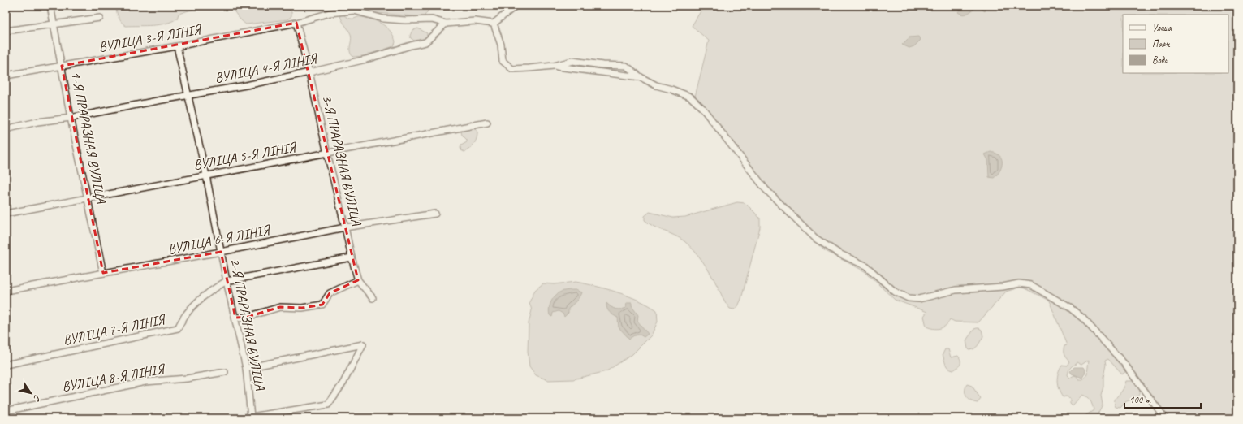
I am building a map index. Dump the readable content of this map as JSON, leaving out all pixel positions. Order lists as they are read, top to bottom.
{
  "streets": {
    "street": [
      "ВУЛІЦА 3-Я ЛІНІЯ",
      "ВУЛІЦА 4-Я ЛІНІЯ",
      "1-Я ПРАРАЗНАЯ ВУЛІЦА",
      "ВУЛІЦА 5-Я ЛІНІЯ",
      "3-Я ПРАРАЗНАЯ ВУЛІЦА",
      "ВУЛІЦА 6-Я ЛІНІЯ",
      "2-Я ПРАРАЗНАЯ ВУЛІЦА",
      "ВУЛІЦА 7-Я ЛІНІЯ",
      "ВУЛІЦА 8-Я ЛІНІЯ"
    ]
  },
  "crossings": [
    ["ВУЛІЦА 3-Я ЛІНІЯ", "ВУЛІЦА 4-Я ЛІНІЯ"],
    ["ВУЛІЦА 3-Я ЛІНІЯ", "1-Я ПРАРАЗНАЯ ВУЛІЦА"],
    ["ВУЛІЦА 3-Я ЛІНІЯ", "3-Я ПРАРАЗНАЯ ВУЛІЦА"],
    ["ВУЛІЦА 3-Я ЛІНІЯ", "2-Я ПРАРАЗНАЯ ВУЛІЦА"],
    ["ВУЛІЦА 4-Я ЛІНІЯ", "1-Я ПРАРАЗНАЯ ВУЛІЦА"],
    ["ВУЛІЦА 4-Я ЛІНІЯ", "3-Я ПРАРАЗНАЯ ВУЛІЦА"],
    ["ВУЛІЦА 4-Я ЛІНІЯ", "2-Я ПРАРАЗНАЯ ВУЛІЦА"],
    ["1-Я ПРАРАЗНАЯ ВУЛІЦА", "ВУЛІЦА 5-Я ЛІНІЯ"],
    ["1-Я ПРАРАЗНАЯ ВУЛІЦА", "ВУЛІЦА 6-Я ЛІНІЯ"],
    ["ВУЛІЦА 5-Я ЛІНІЯ", "3-Я ПРАРАЗНАЯ ВУЛІЦА"],
    ["ВУЛІЦА 5-Я ЛІНІЯ", "2-Я ПРАРАЗНАЯ ВУЛІЦА"],
    ["3-Я ПРАРАЗНАЯ ВУЛІЦА", "ВУЛІЦА 6-Я ЛІНІЯ"],
    ["ВУЛІЦА 6-Я ЛІНІЯ", "2-Я ПРАРАЗНАЯ ВУЛІЦА"],
    ["2-Я ПРАРАЗНАЯ ВУЛІЦА", "ВУЛІЦА 7-Я ЛІНІЯ"]
  ],
  "legend": ["Улица", "Парк", "Вода"],
  "scale_bar": "100 m",
  "north": "bottom right"
}
